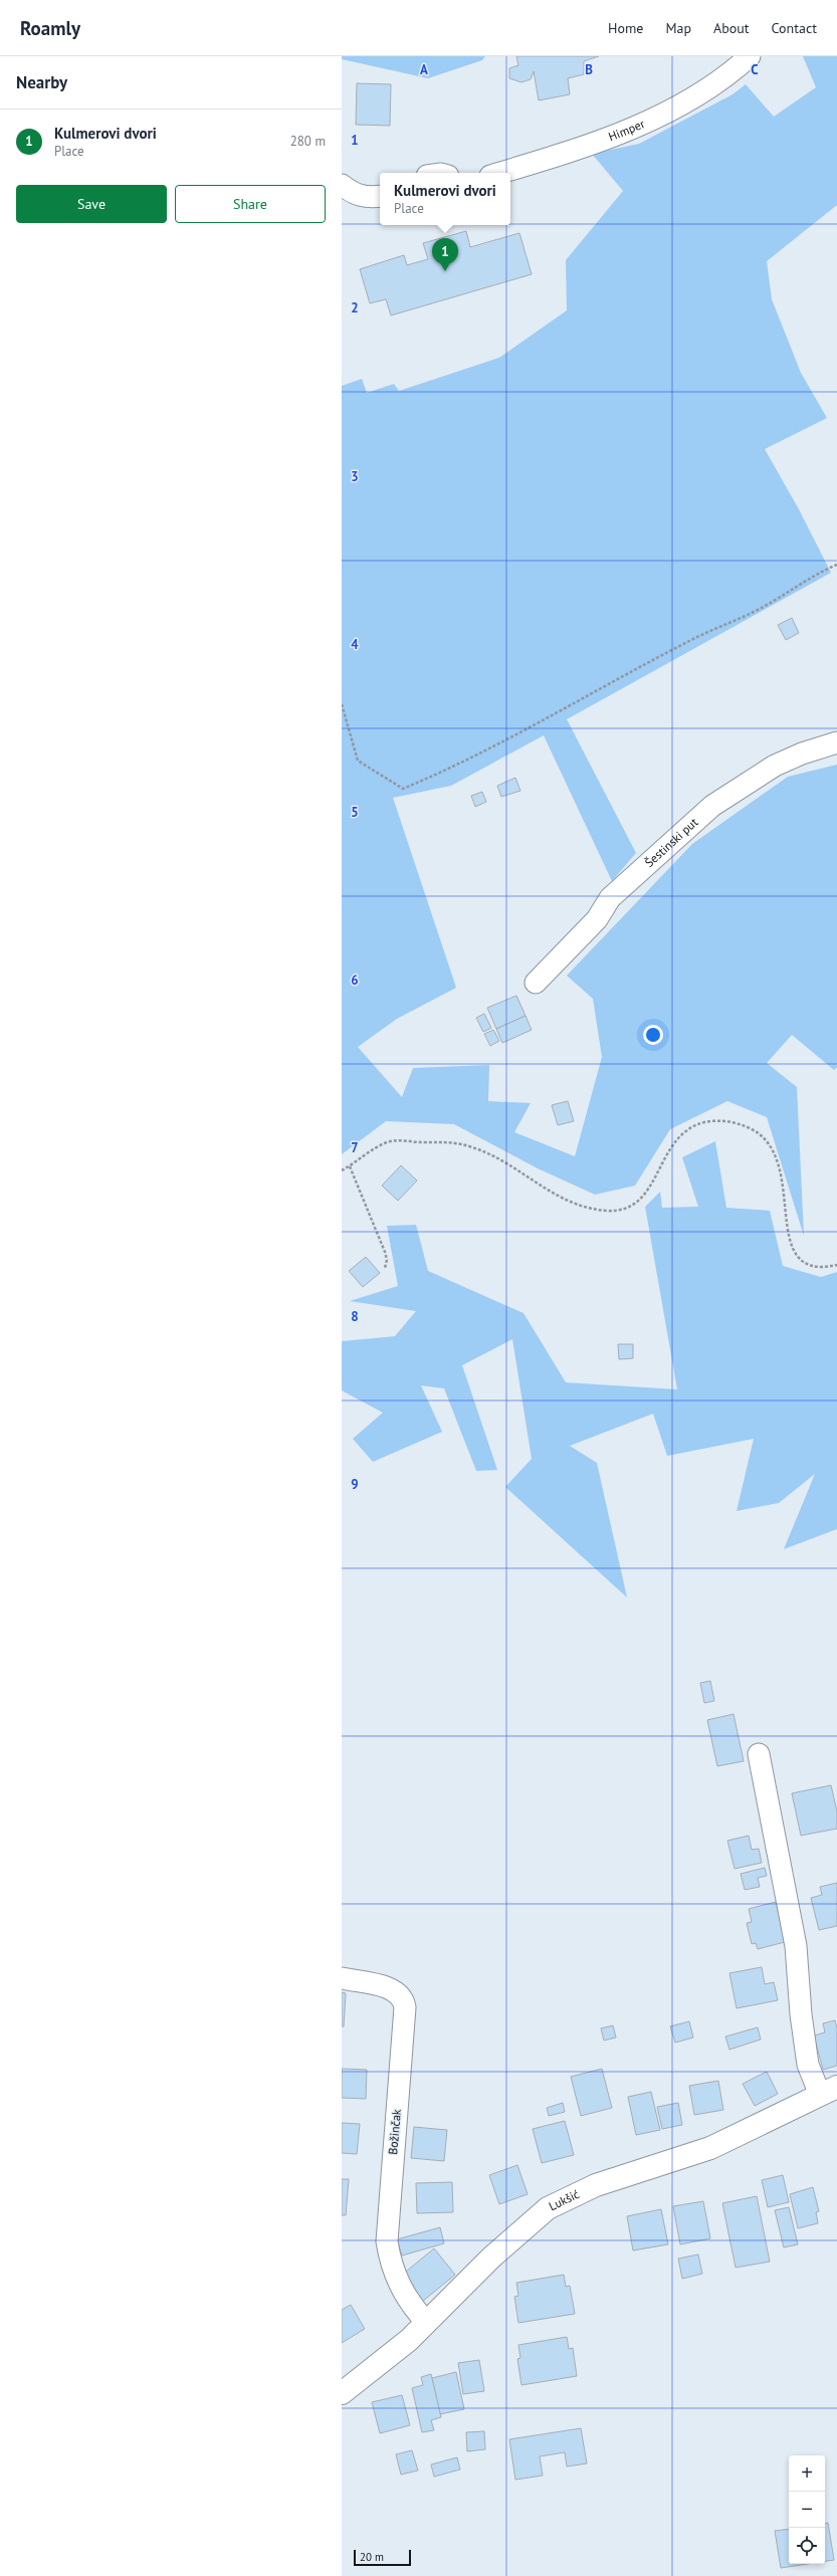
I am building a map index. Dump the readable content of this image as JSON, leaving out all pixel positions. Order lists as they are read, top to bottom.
{
  "streets": {
    "main road": ["Lukšić"],
    "street": ["Himper", "Šestinski put", "Božinčak"]
  },
  "crossings": [
    ["Božinčak", "Lukšić"]
  ],
  "scale_bar": "20 m",
  "page": {
    "header": "Roamly",
    "nav": [
      "Home",
      "Map",
      "About",
      "Contact"
    ],
    "heading": "Nearby",
    "list": [
      {
        "mark": "1",
        "name": "Kulmerovi dvori",
        "note": "Place",
        "value": "280 m"
      }
    ],
    "buttons": ["Save", "Share"],
    "popup": ["Kulmerovi dvori", "Place"],
    "pins": "1",
    "map_buttons": ["+", "−"],
    "scale": "20 m"
  },
  "grid": {
    "columns": ["A", "B", "C"],
    "rows": [
      "1",
      "2",
      "3",
      "4",
      "5",
      "6",
      "7",
      "8",
      "9"
    ]
  }
}
